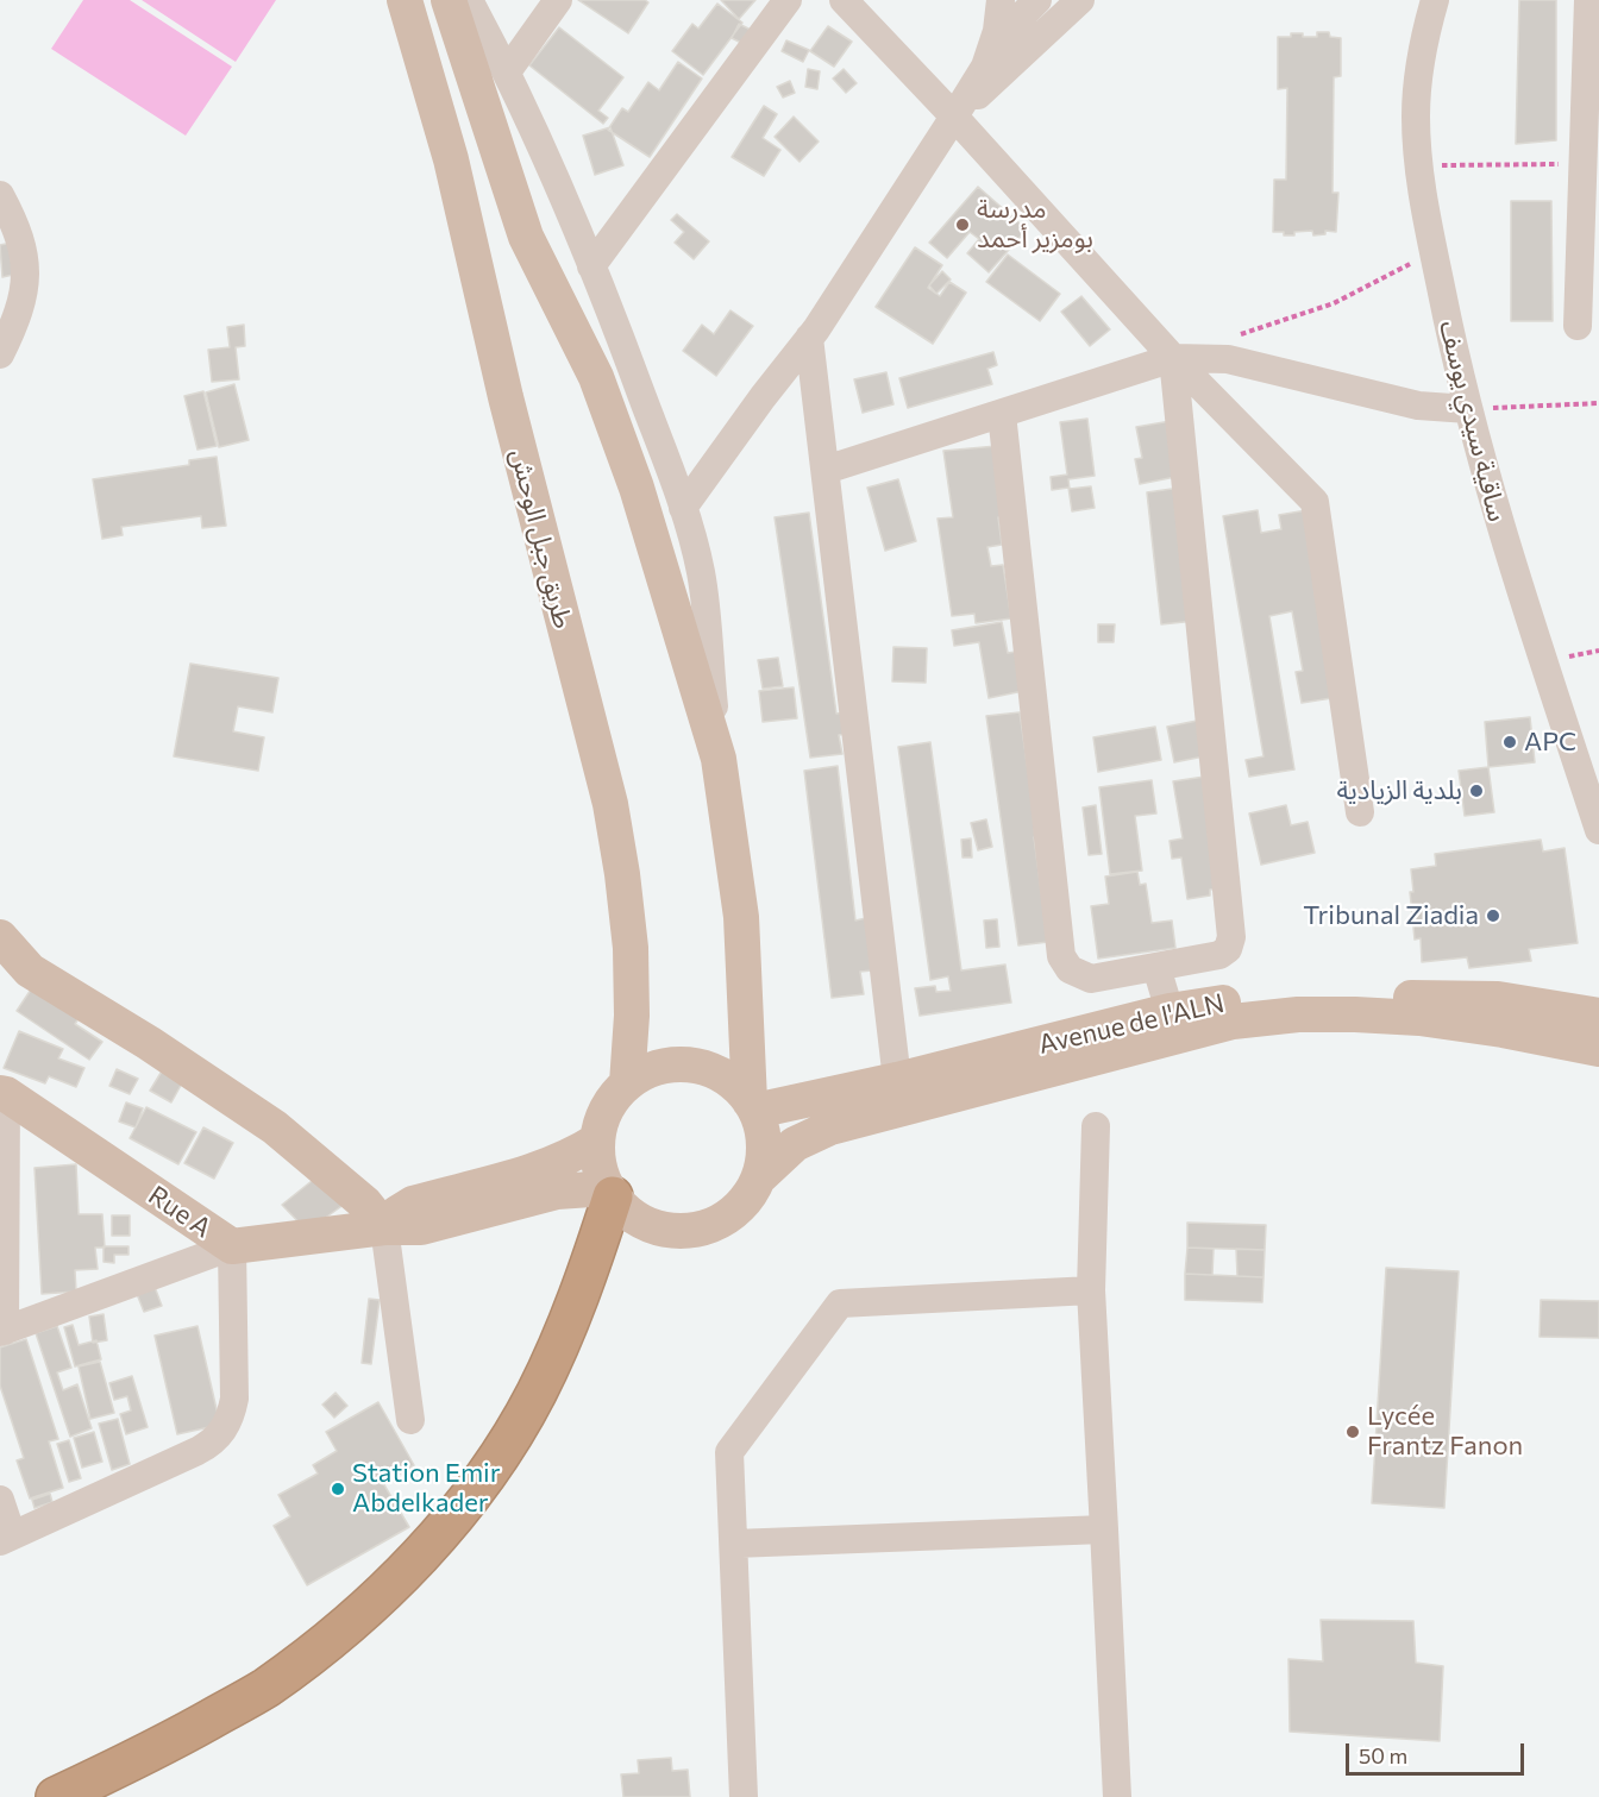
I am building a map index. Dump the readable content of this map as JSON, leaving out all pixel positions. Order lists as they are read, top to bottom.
{
  "streets": {
    "main road": ["طريق جبل الوحش", "Avenue de l'ALN", "Rue A"],
    "street": ["ساقية سيدي يوسف"]
  },
  "crossings": [
    ["طريق جبل الوحش", "Avenue de l'ALN"],
    ["طريق جبل الوحش", "Rue A"],
    ["Avenue de l'ALN", "Rue A"]
  ],
  "places": [
    "مدرسة بومزير أحمد",
    "APC",
    "بلدية الزيادية",
    "Tribunal Ziadia",
    "Lycée Frantz Fanon",
    "Station Emir Abdelkader"
  ],
  "scale_bar": "50 m"
}
